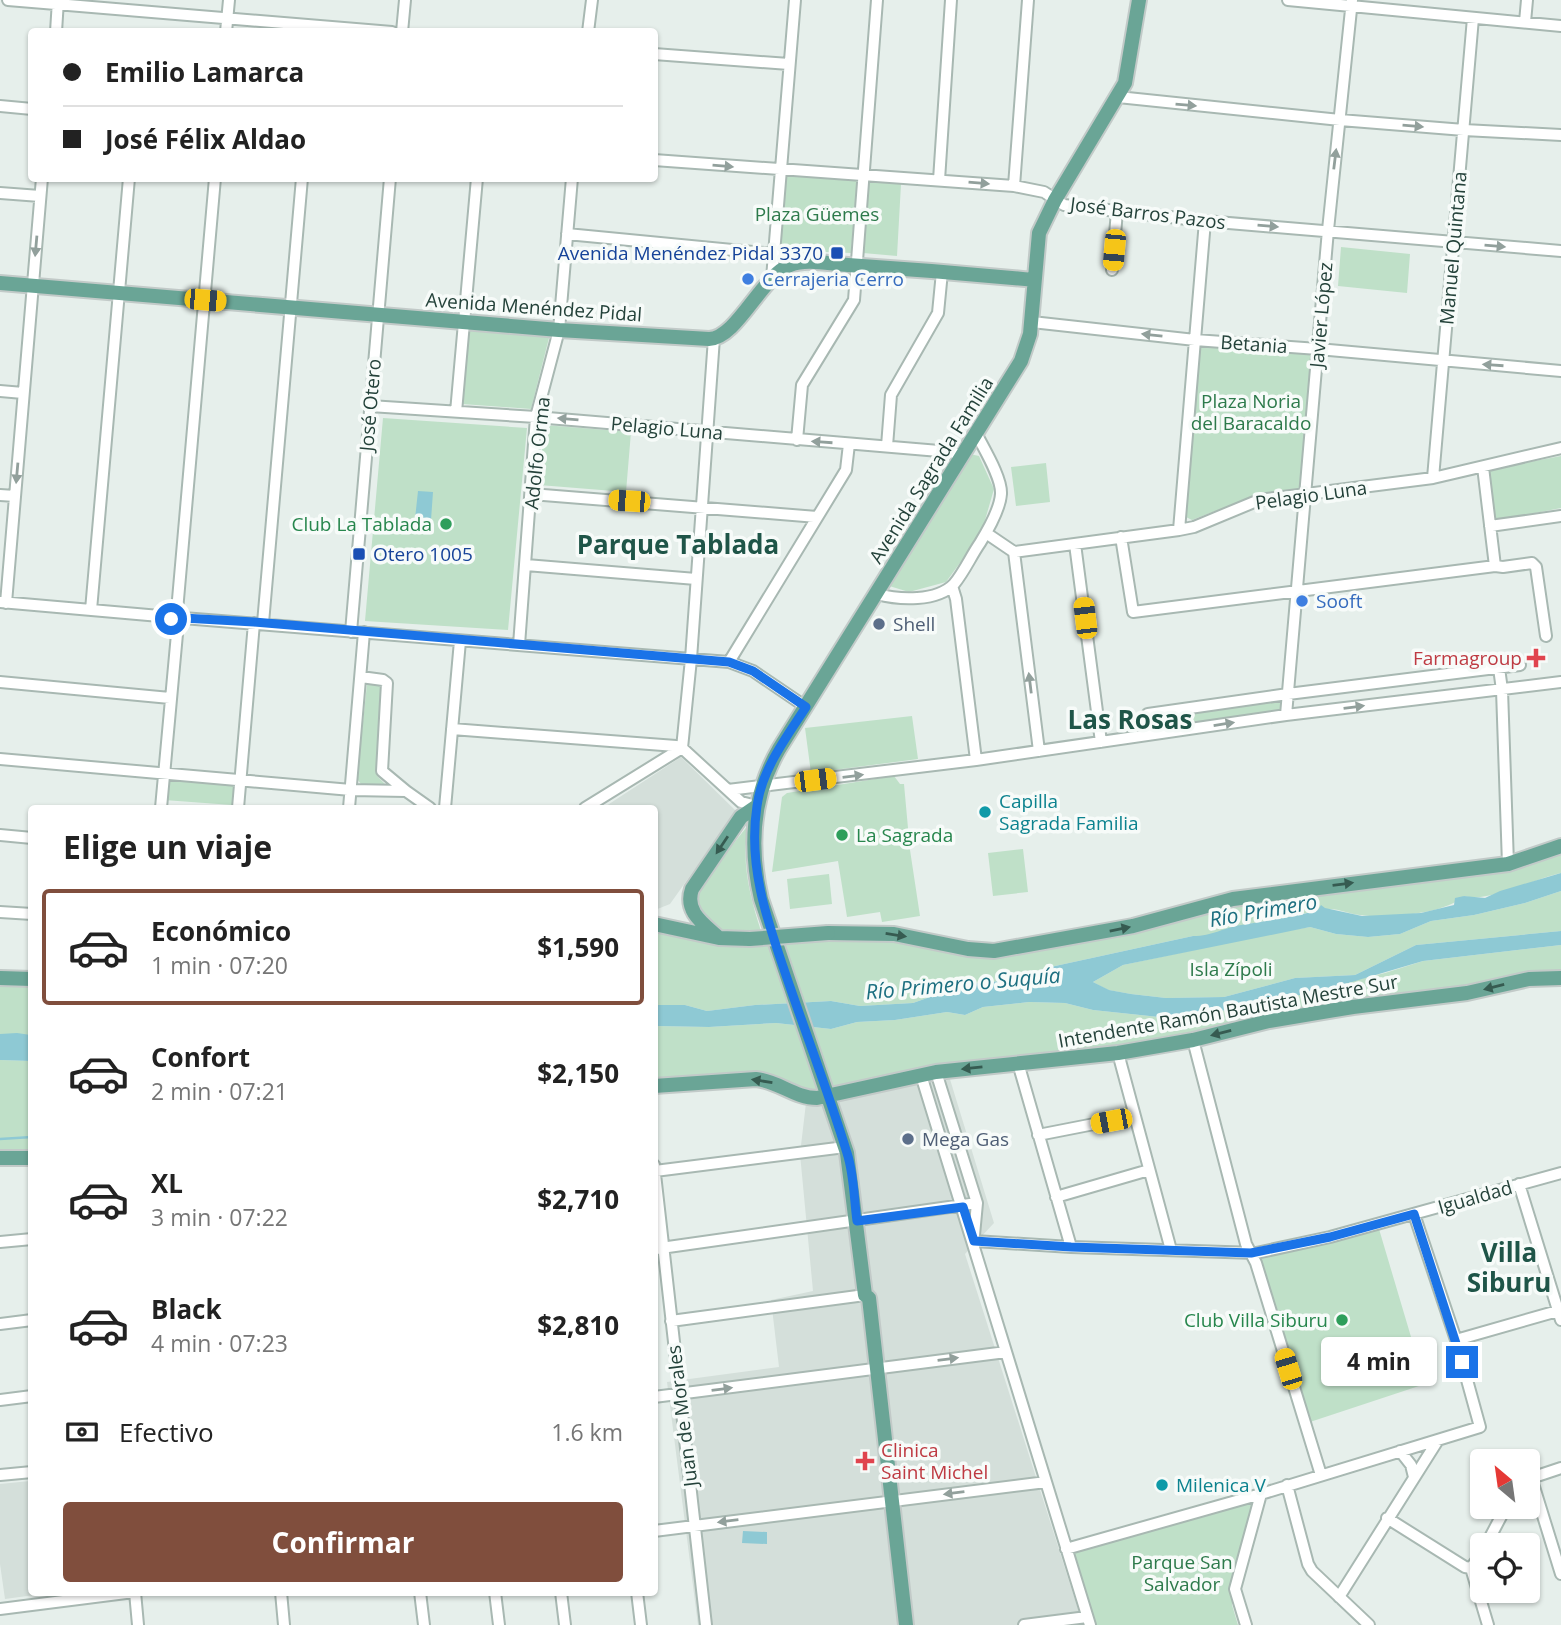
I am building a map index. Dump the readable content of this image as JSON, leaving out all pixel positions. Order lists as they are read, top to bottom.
{
  "streets": {
    "main road": ["Avenida Menéndez Pidal", "Avenida Sagrada Familia", "Intendente Ramón Bautista Mestre Sur"],
    "street": [
      "José Barros Pazos",
      "Manuel Quintana",
      "Javier López",
      "Betania",
      "José Otero",
      "Pelagio Luna",
      "Adolfo Orma",
      "Igualdad",
      "Juan de Morales"
    ]
  },
  "crossings": [
    ["José Barros Pazos", "Manuel Quintana"],
    ["José Barros Pazos", "Javier López"],
    ["José Barros Pazos", "Avenida Sagrada Familia"],
    ["Manuel Quintana", "Betania"],
    ["Manuel Quintana", "Pelagio Luna"],
    ["Avenida Menéndez Pidal", "José Otero"],
    ["Avenida Menéndez Pidal", "Adolfo Orma"],
    ["Javier López", "Betania"],
    ["Javier López", "Pelagio Luna"],
    ["Betania", "Avenida Sagrada Familia"],
    ["José Otero", "Pelagio Luna"],
    ["Pelagio Luna", "Adolfo Orma"],
    ["Pelagio Luna", "Avenida Sagrada Familia"],
    ["Avenida Sagrada Familia", "Intendente Ramón Bautista Mestre Sur"]
  ],
  "one_way": ["José Barros Pazos", "Betania"],
  "districts": ["Parque Tablada", "Las Rosas", "Villa Siburu"],
  "water": ["Río Primero", "Río Primero o Suquía"],
  "parks": [
    "Plaza Güemes",
    "Plaza Noria del Baracaldo",
    "Isla Zípoli",
    "Parque San Salvador"
  ],
  "places": {
    "transit": ["Avenida Menéndez Pidal 3370", "Otero 1005"],
    "other": [
      "Cerrajeria Cerro",
      "Club La Tablada",
      "Sooft",
      "Shell",
      "Capilla Sagrada Familia",
      "La Sagrada",
      "Mega Gas",
      "Club Villa Siburu",
      "Milenica V"
    ],
    "health": ["Farmagroup", "Clinica Saint Michel"]
  },
  "north": "top left",
  "page": {
    "banner": ["Emilio Lamarca", "José Félix Aldao"],
    "heading": "Elige un viaje",
    "list": [
      {
        "name": "Económico",
        "note": "1 min · 07:20",
        "value": "$1,590"
      },
      {
        "name": "Confort",
        "note": "2 min · 07:21",
        "value": "$2,150"
      },
      {
        "name": "XL",
        "note": "3 min · 07:22",
        "value": "$2,710"
      },
      {
        "name": "Black",
        "note": "4 min · 07:23",
        "value": "$2,810"
      }
    ],
    "bubble": "4 min",
    "pay": ["Efectivo", "1.6 km"],
    "buttons": "Confirmar"
  }
}
